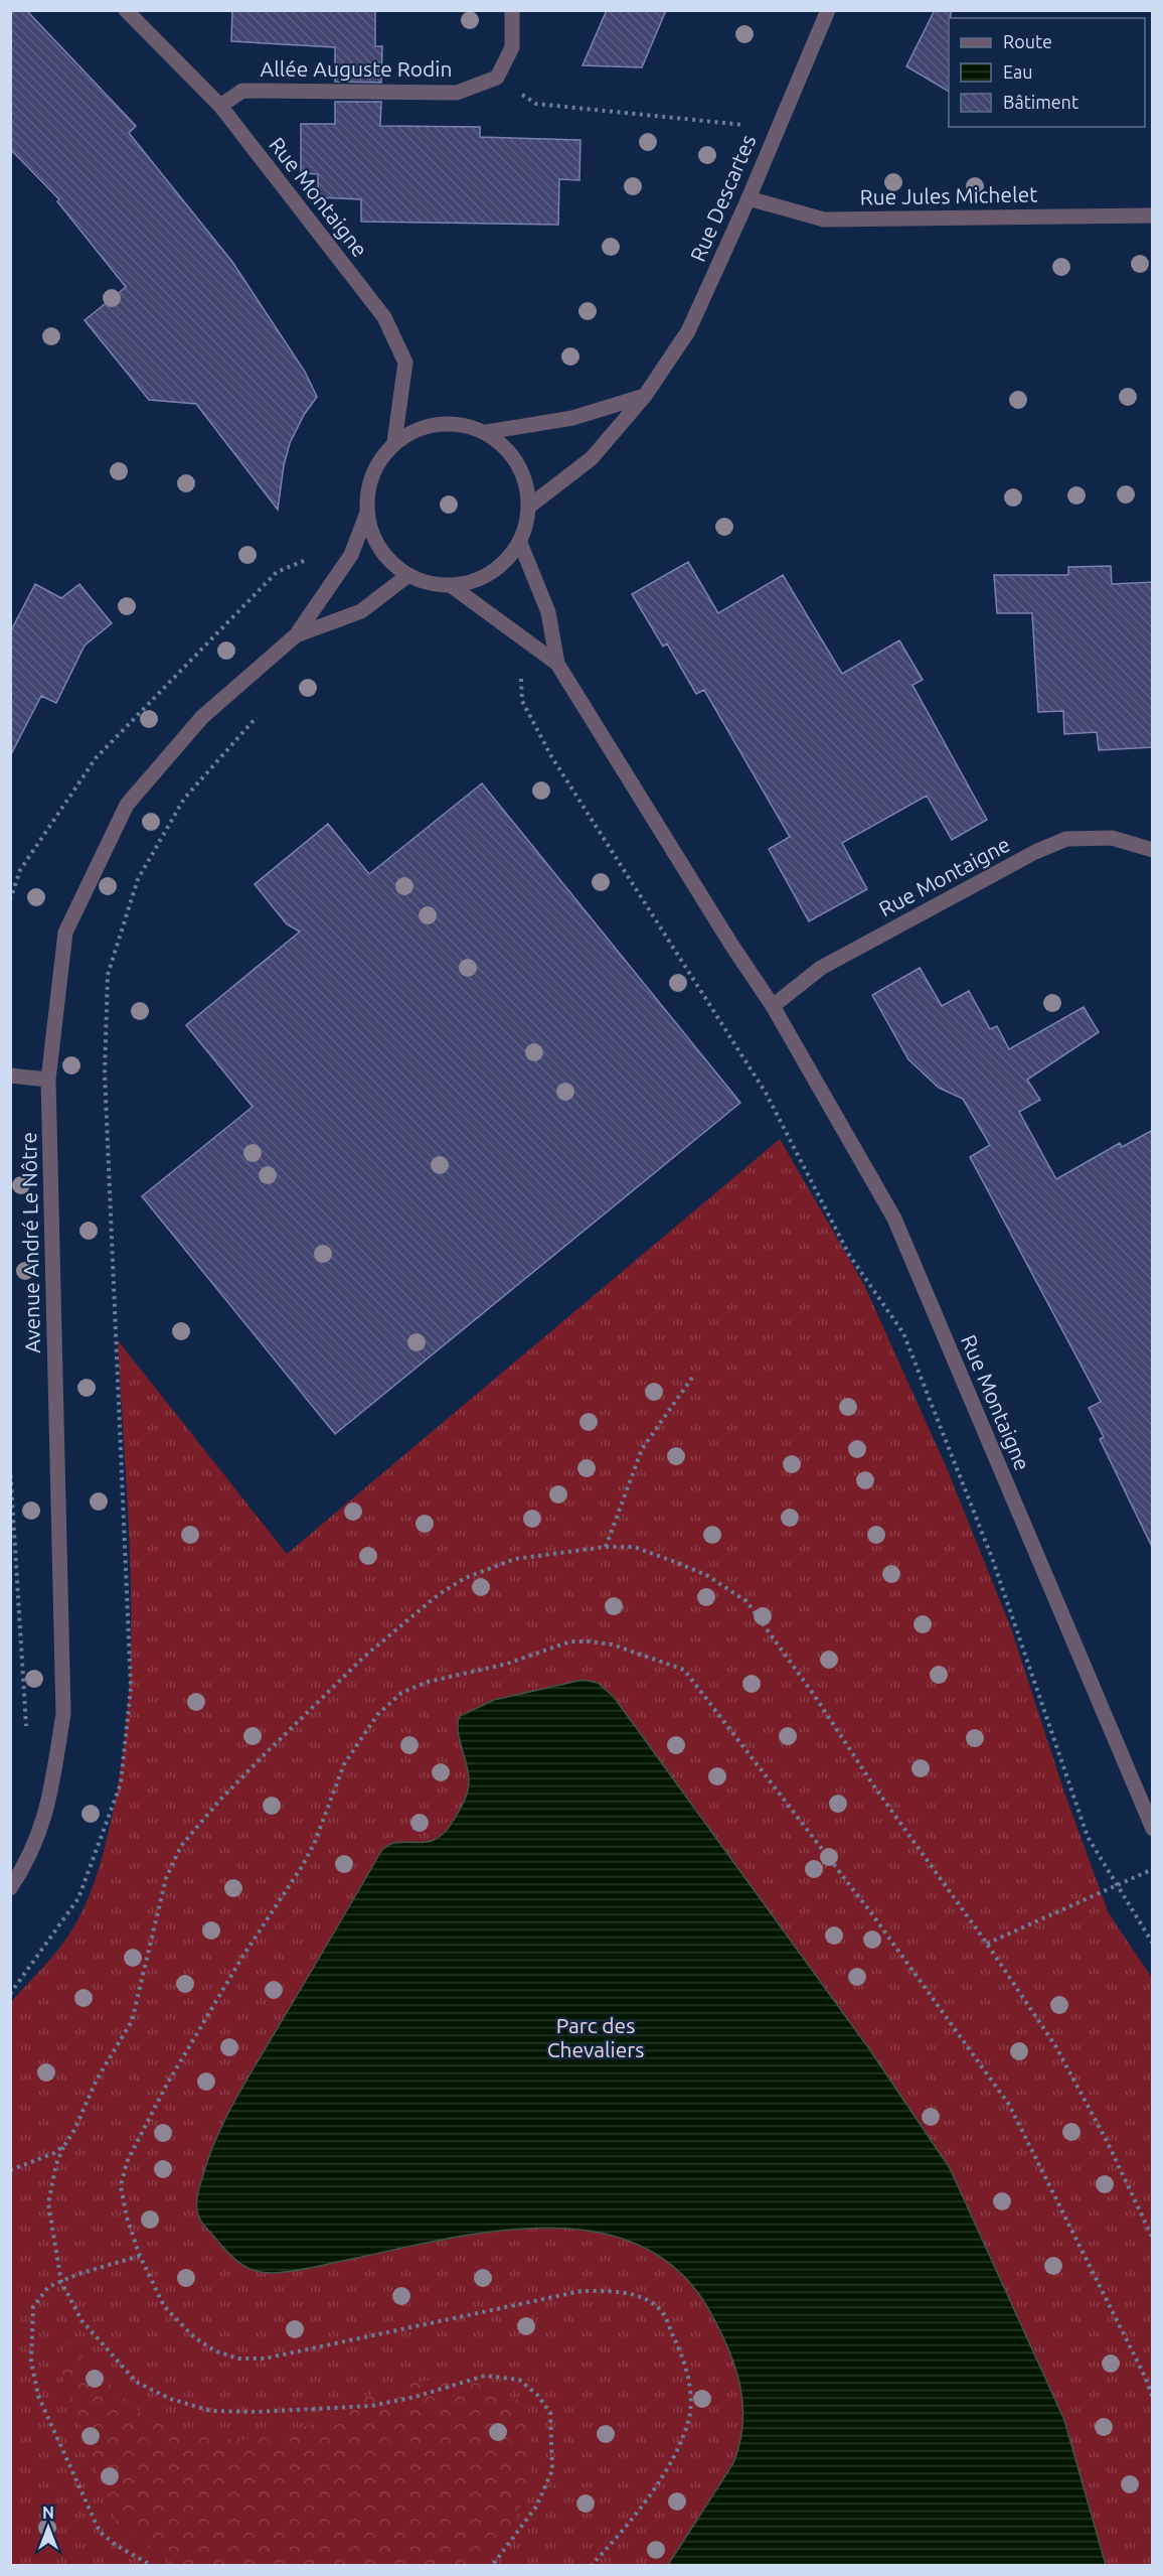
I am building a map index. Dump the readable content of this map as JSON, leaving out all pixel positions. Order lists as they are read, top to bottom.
{
  "streets": {
    "street": [
      "Allée Auguste Rodin",
      "Rue Jules Michelet",
      "Rue Montaigne",
      "Rue Descartes",
      "Avenue André Le Nôtre"
    ]
  },
  "crossings": [
    ["Allée Auguste Rodin", "Rue Montaigne"],
    ["Rue Jules Michelet", "Rue Descartes"],
    ["Rue Montaigne", "Rue Descartes"],
    ["Rue Montaigne", "Avenue André Le Nôtre"],
    ["Rue Descartes", "Avenue André Le Nôtre"]
  ],
  "parks": ["Parc des Chevaliers"],
  "legend": ["Route", "Eau", "Bâtiment"],
  "north": "top"
}
